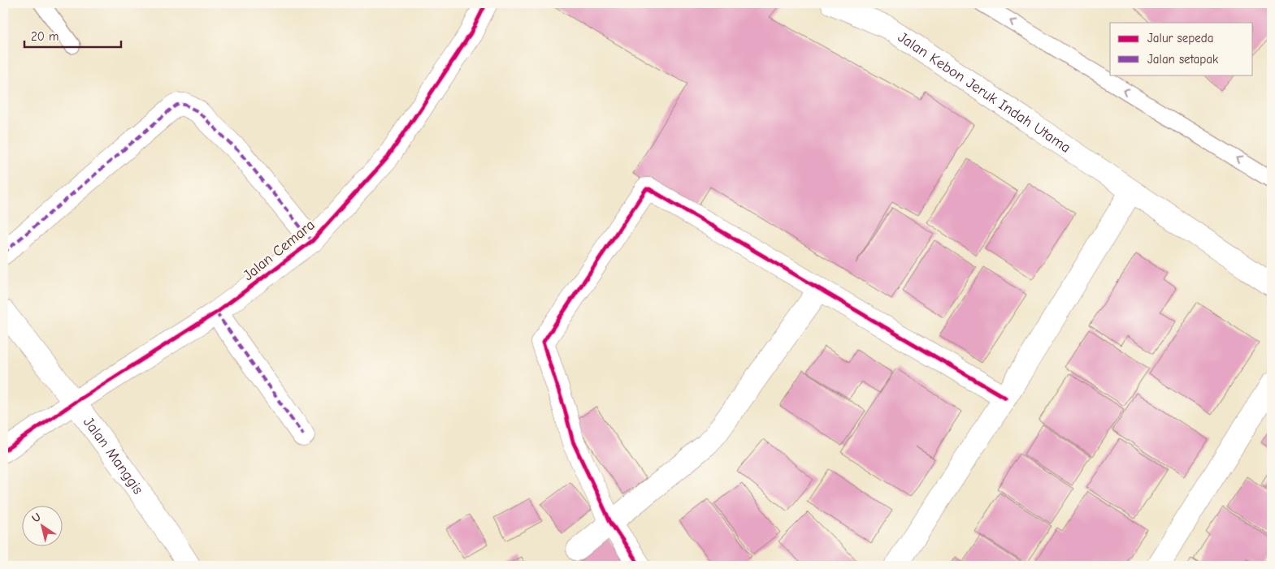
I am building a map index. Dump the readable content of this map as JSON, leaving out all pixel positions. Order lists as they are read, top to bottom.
{
  "streets": {
    "street": ["Jalan Kebon Jeruk Indah Utama", "Jalan Cemara", "Jalan Manggis"]
  },
  "crossings": [
    ["Jalan Cemara", "Jalan Manggis"]
  ],
  "legend": ["Jalur sepeda", "Jalan setapak"],
  "scale_bar": "20 m",
  "north": "top left"
}
